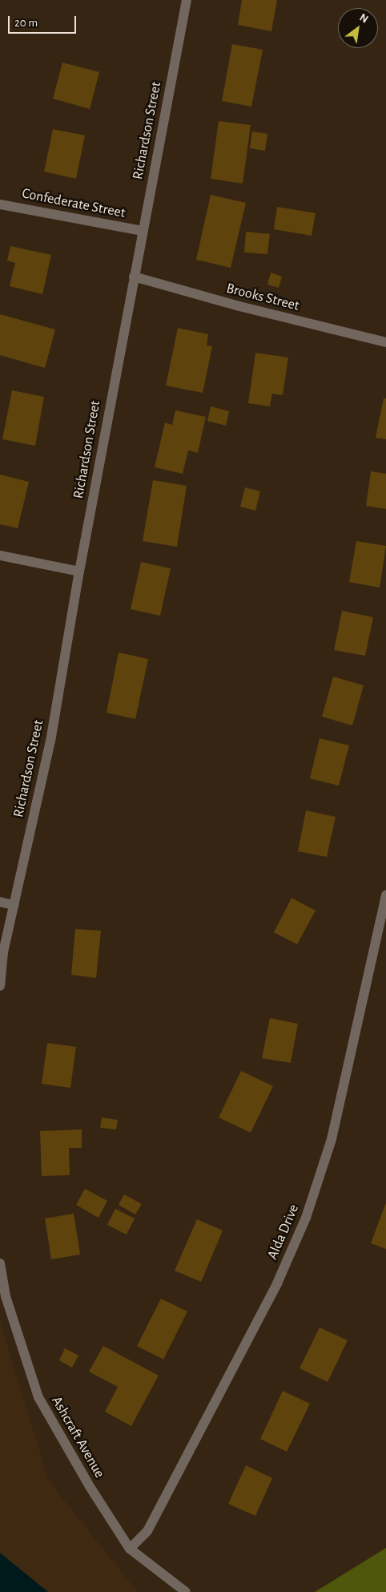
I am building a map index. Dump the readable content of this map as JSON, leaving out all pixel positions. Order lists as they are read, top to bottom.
{
  "streets": {
    "street": [
      "Richardson Street",
      "Confederate Street",
      "Brooks Street",
      "Alda Drive",
      "Ashcraft Avenue"
    ]
  },
  "crossings": [
    ["Richardson Street", "Confederate Street"],
    ["Richardson Street", "Brooks Street"],
    ["Alda Drive", "Ashcraft Avenue"]
  ],
  "scale_bar": "20 m",
  "north": "top right"
}
